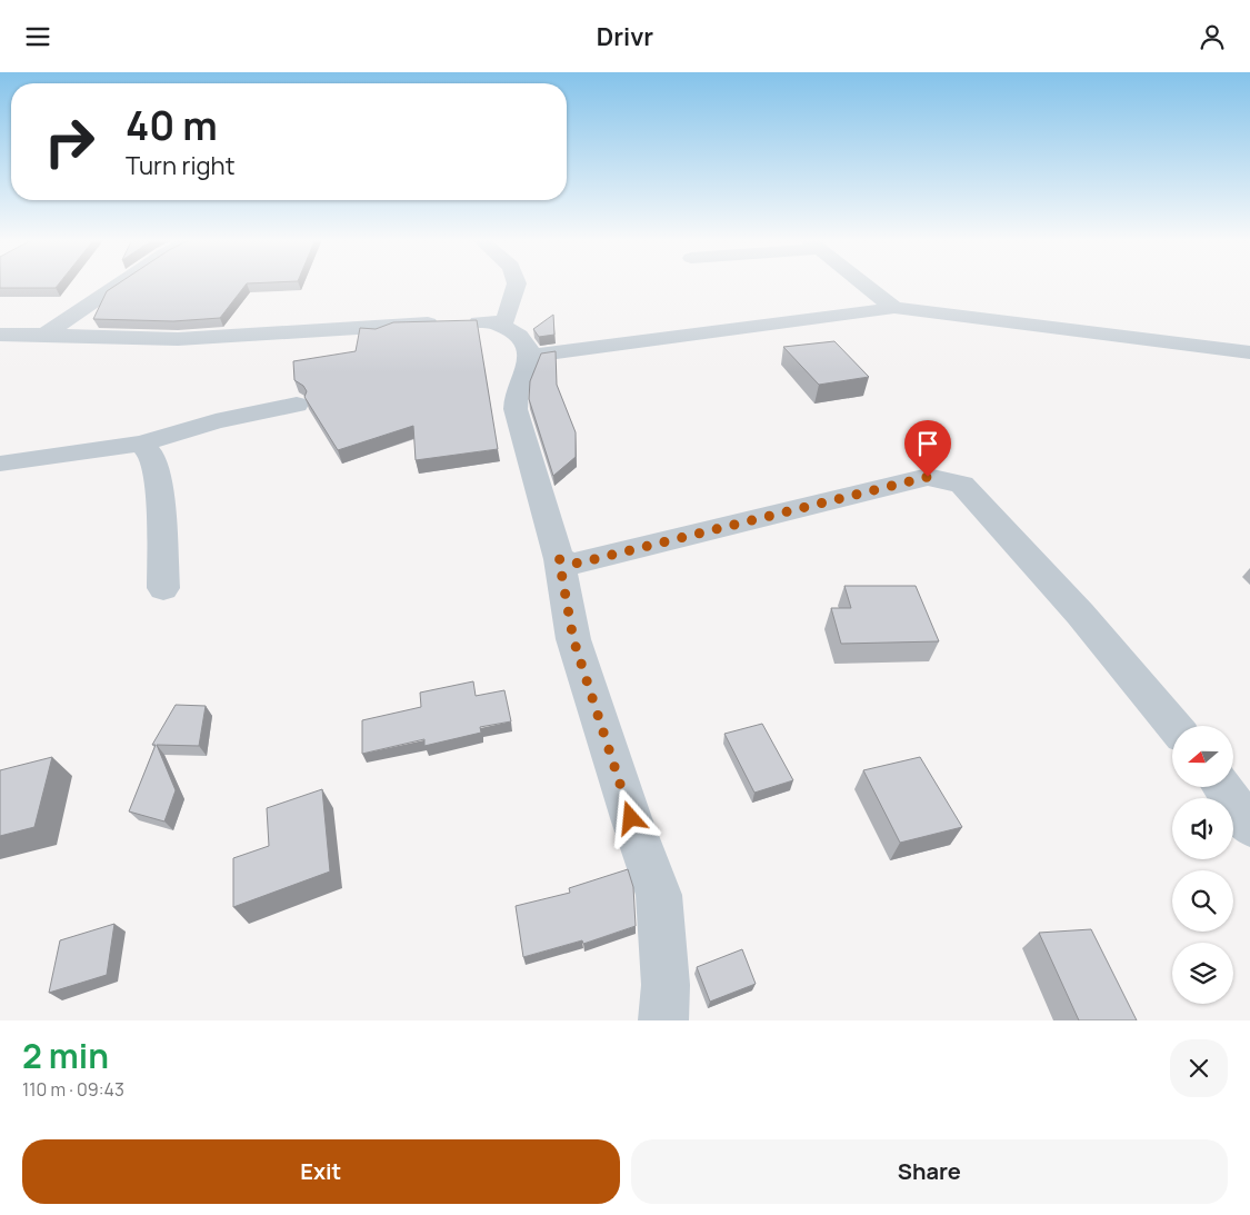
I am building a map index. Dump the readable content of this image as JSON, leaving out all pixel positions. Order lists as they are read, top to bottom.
{
  "north": "left",
  "page": {
    "header": "Drivr",
    "turn": ["40 m", "Turn right"],
    "heading": ["2 min", "110 m · 09:43"],
    "buttons": ["Exit", "Share"]
  }
}
